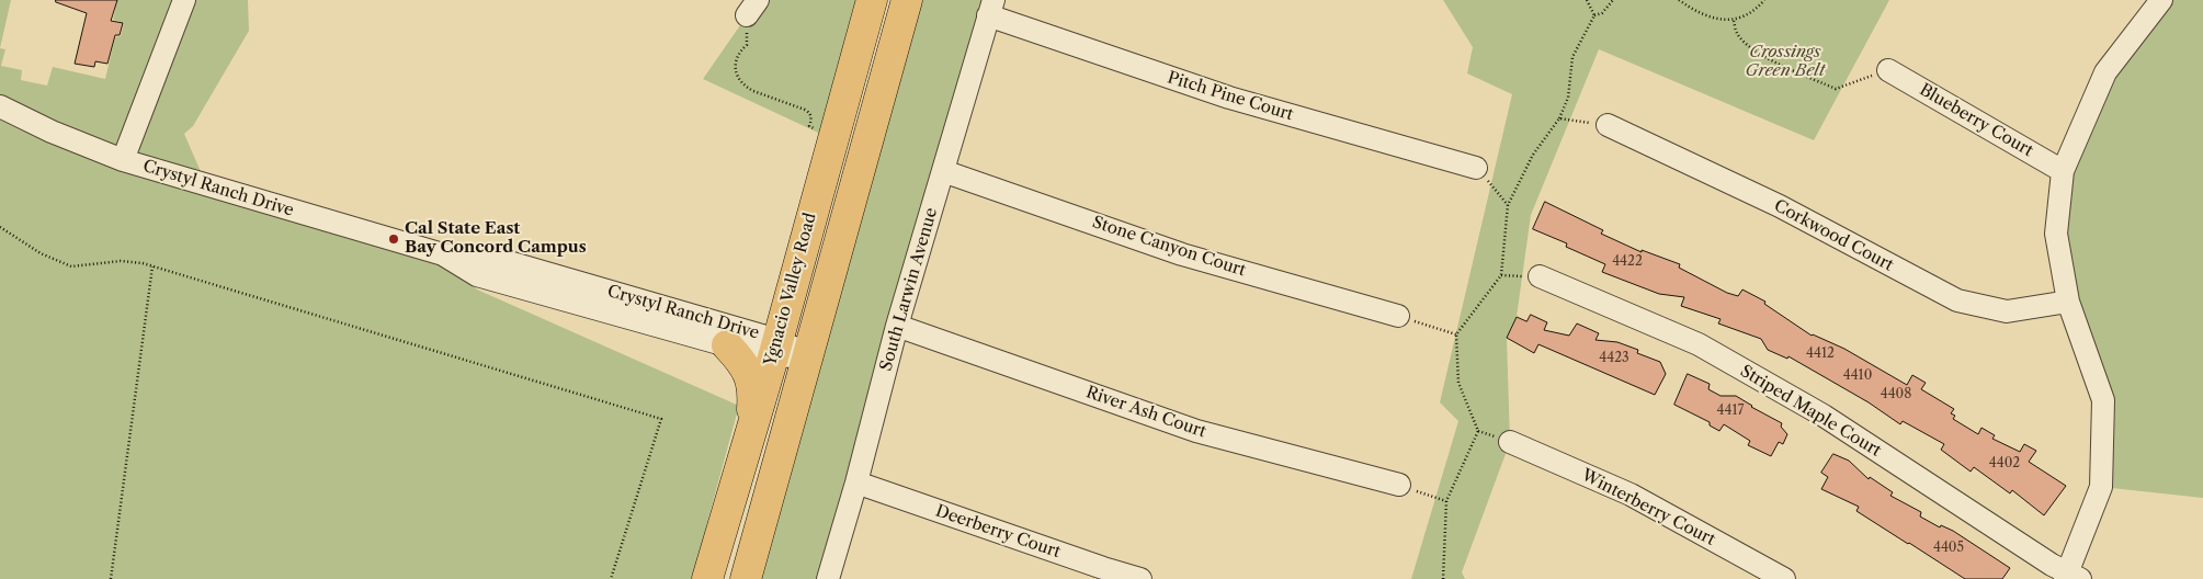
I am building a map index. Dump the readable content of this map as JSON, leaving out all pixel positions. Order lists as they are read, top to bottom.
{
  "streets": {
    "highway": ["Ygnacio Valley Road"],
    "street": [
      "Pitch Pine Court",
      "Blueberry Court",
      "Crystyl Ranch Drive",
      "Corkwood Court",
      "Stone Canyon Court",
      "South Larwin Avenue",
      "Striped Maple Court",
      "River Ash Court",
      "Winterberry Court",
      "Deerberry Court"
    ]
  },
  "crossings": [
    ["Pitch Pine Court", "South Larwin Avenue"],
    ["Crystyl Ranch Drive", "Ygnacio Valley Road"],
    ["Stone Canyon Court", "South Larwin Avenue"],
    ["South Larwin Avenue", "River Ash Court"],
    ["South Larwin Avenue", "Deerberry Court"]
  ],
  "parks": ["Crossings Green Belt"],
  "places": ["Cal State East Bay Concord Campus"],
  "house_numbers": [
    "4422",
    "4412",
    "4423",
    "4410",
    "4408",
    "4417",
    "4402",
    "4405"
  ]
}
